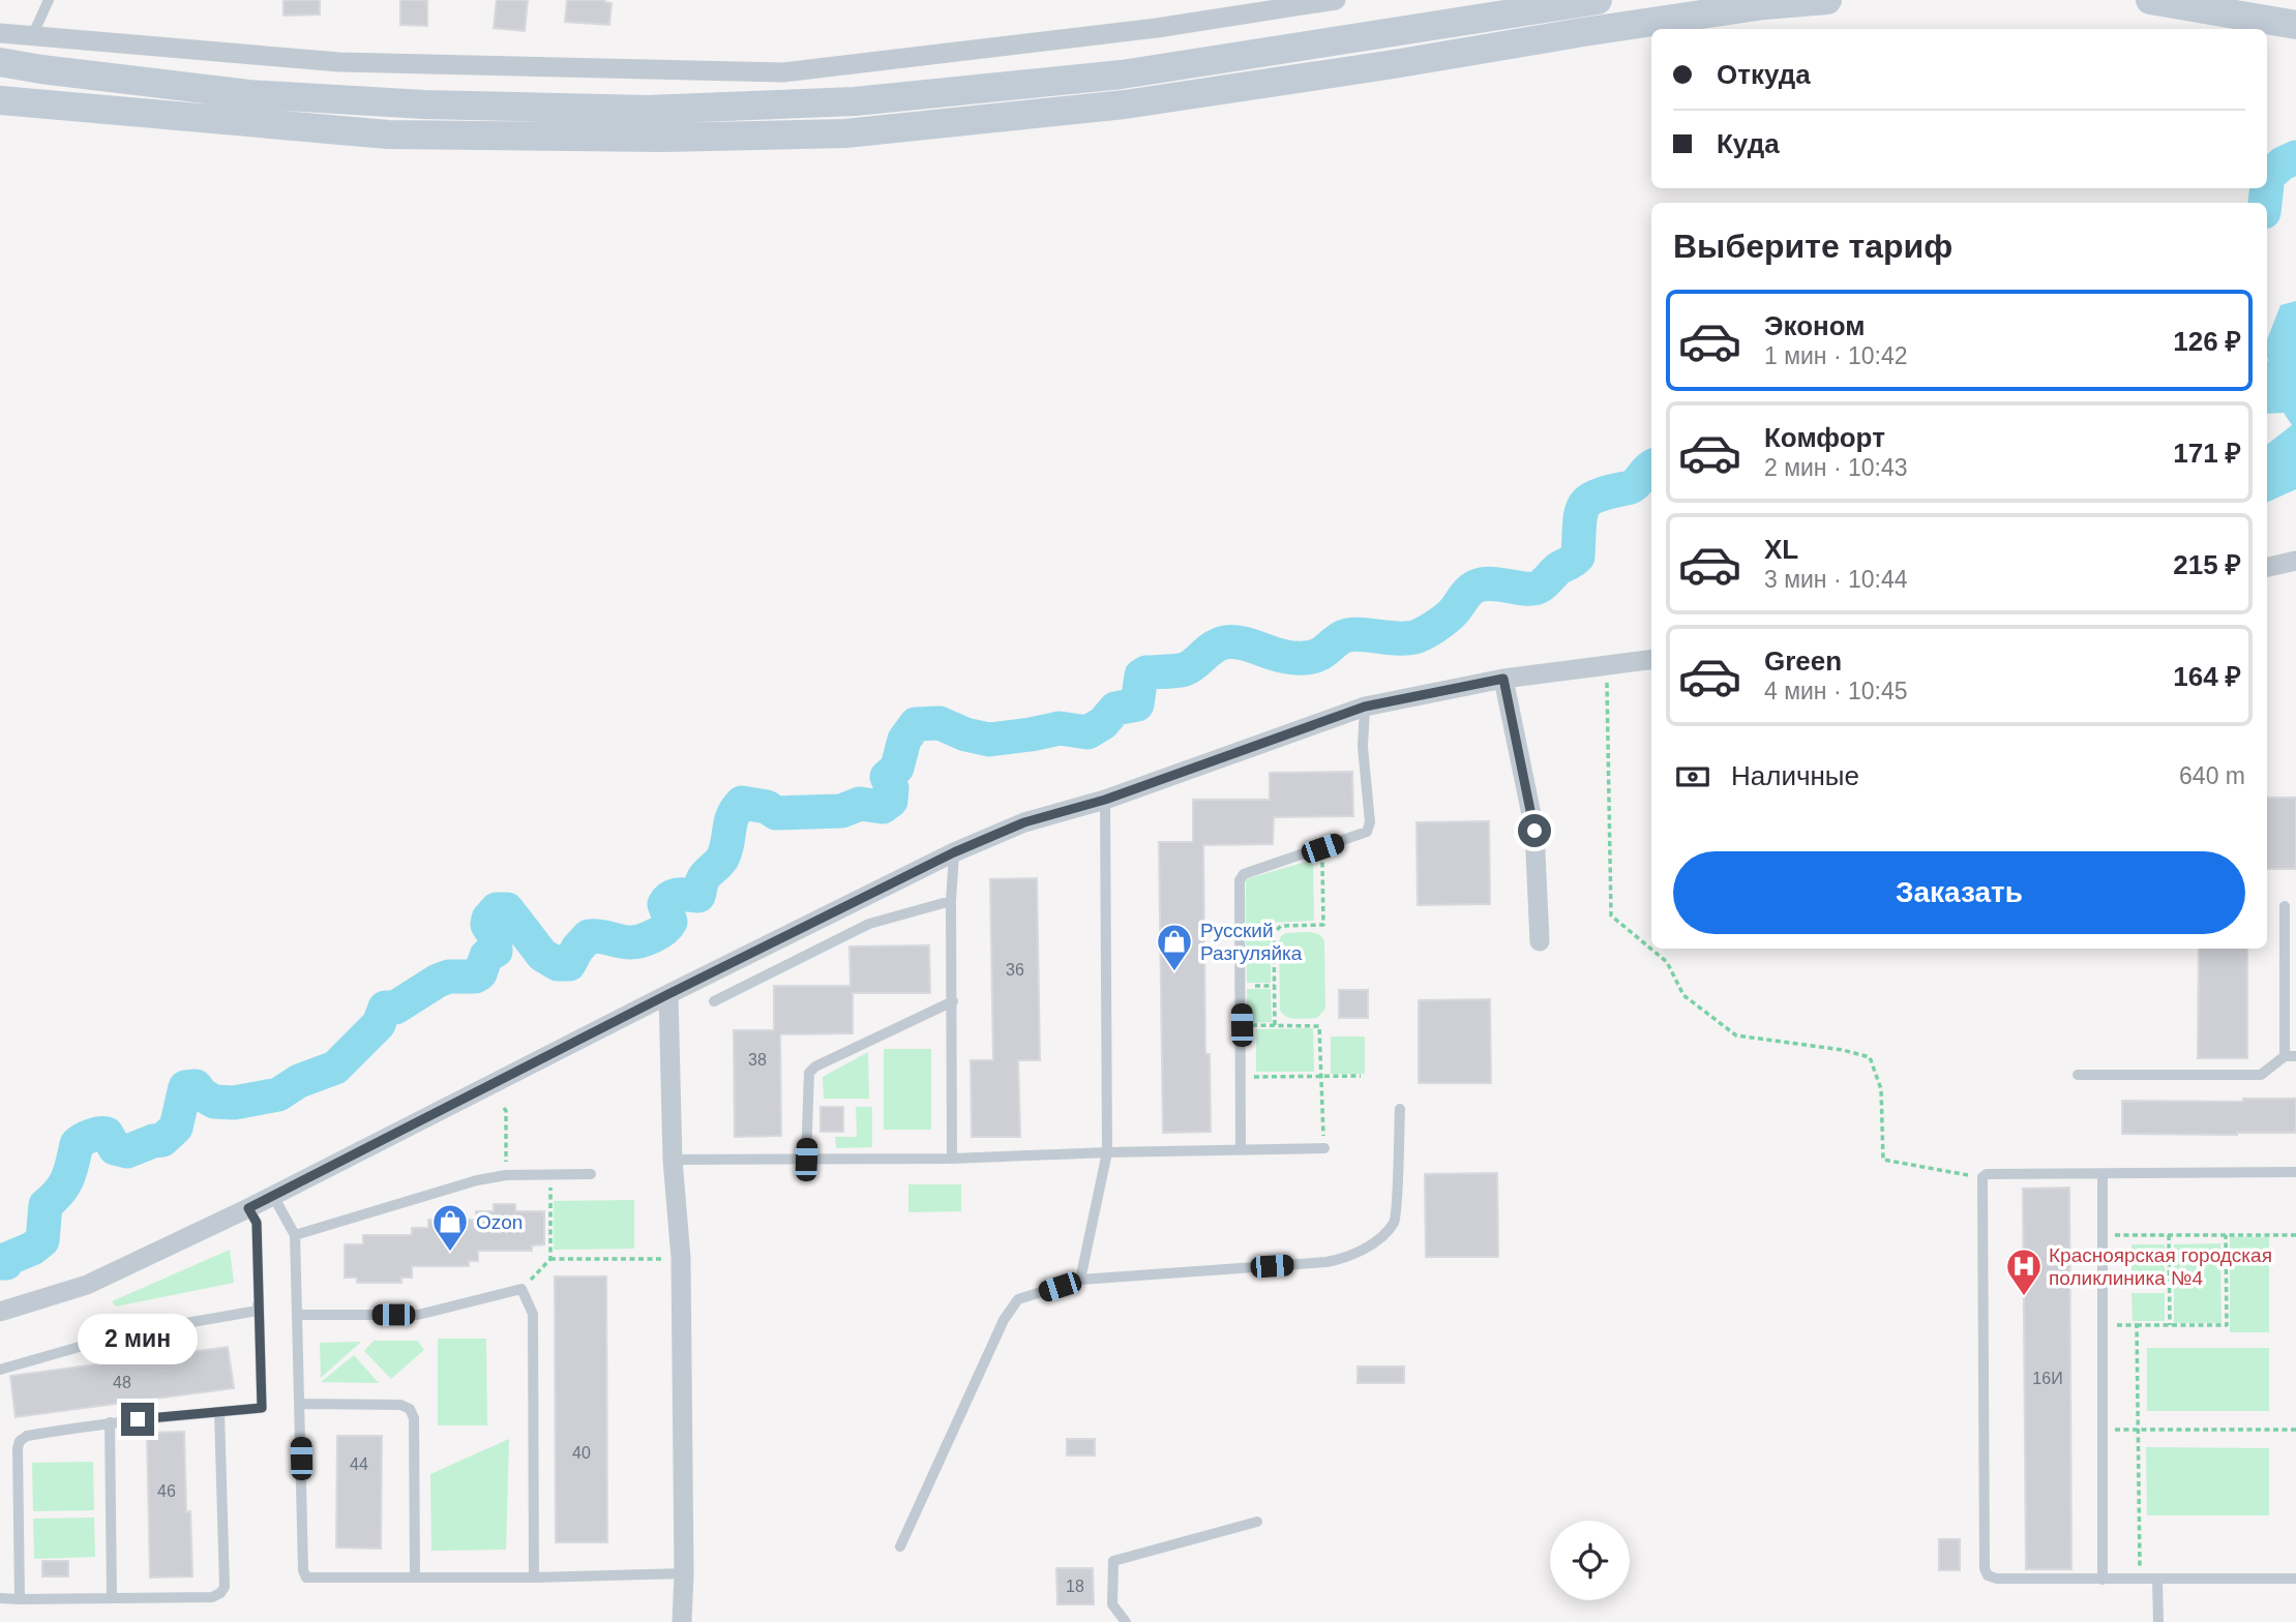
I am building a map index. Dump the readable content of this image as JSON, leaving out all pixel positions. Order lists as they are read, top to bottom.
{
  "places": {
    "shop": ["Русский Разгуляйка", "Ozon"],
    "hospital": ["Красноярская городская поликлиника №4"]
  },
  "house_numbers": [
    "36",
    "38",
    "16И",
    "48",
    "40",
    "44",
    "46",
    "18"
  ],
  "page": {
    "banner": ["Откуда", "Куда"],
    "heading": "Выберите тариф",
    "list": [
      {
        "name": "Эконом",
        "note": "1 мин · 10:42",
        "value": "126 ₽"
      },
      {
        "name": "Комфорт",
        "note": "2 мин · 10:43",
        "value": "171 ₽"
      },
      {
        "name": "XL",
        "note": "3 мин · 10:44",
        "value": "215 ₽"
      },
      {
        "name": "Green",
        "note": "4 мин · 10:45",
        "value": "164 ₽"
      }
    ],
    "pay": ["Наличные", "640 m"],
    "buttons": "Заказать",
    "bubble": "2 мин"
  }
}
